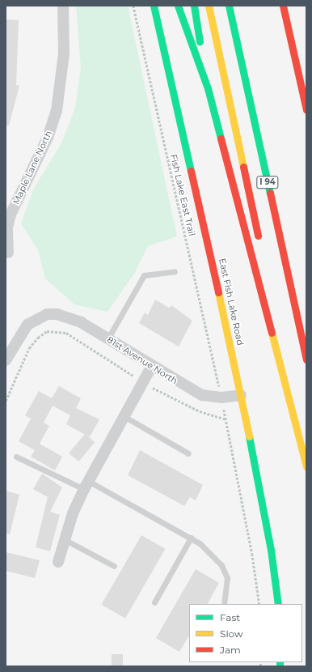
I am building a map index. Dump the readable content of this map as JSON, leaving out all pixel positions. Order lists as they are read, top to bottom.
{
  "streets": {
    "main road": ["I 94", "East Fish Lake Road"],
    "street": ["Maple Lane North", "81st Avenue North"],
    "path": ["Fish Lake East Trail"]
  },
  "crossings": [
    ["East Fish Lake Road", "81st Avenue North"]
  ],
  "legend": ["Fast", "Slow", "Jam"]
}
